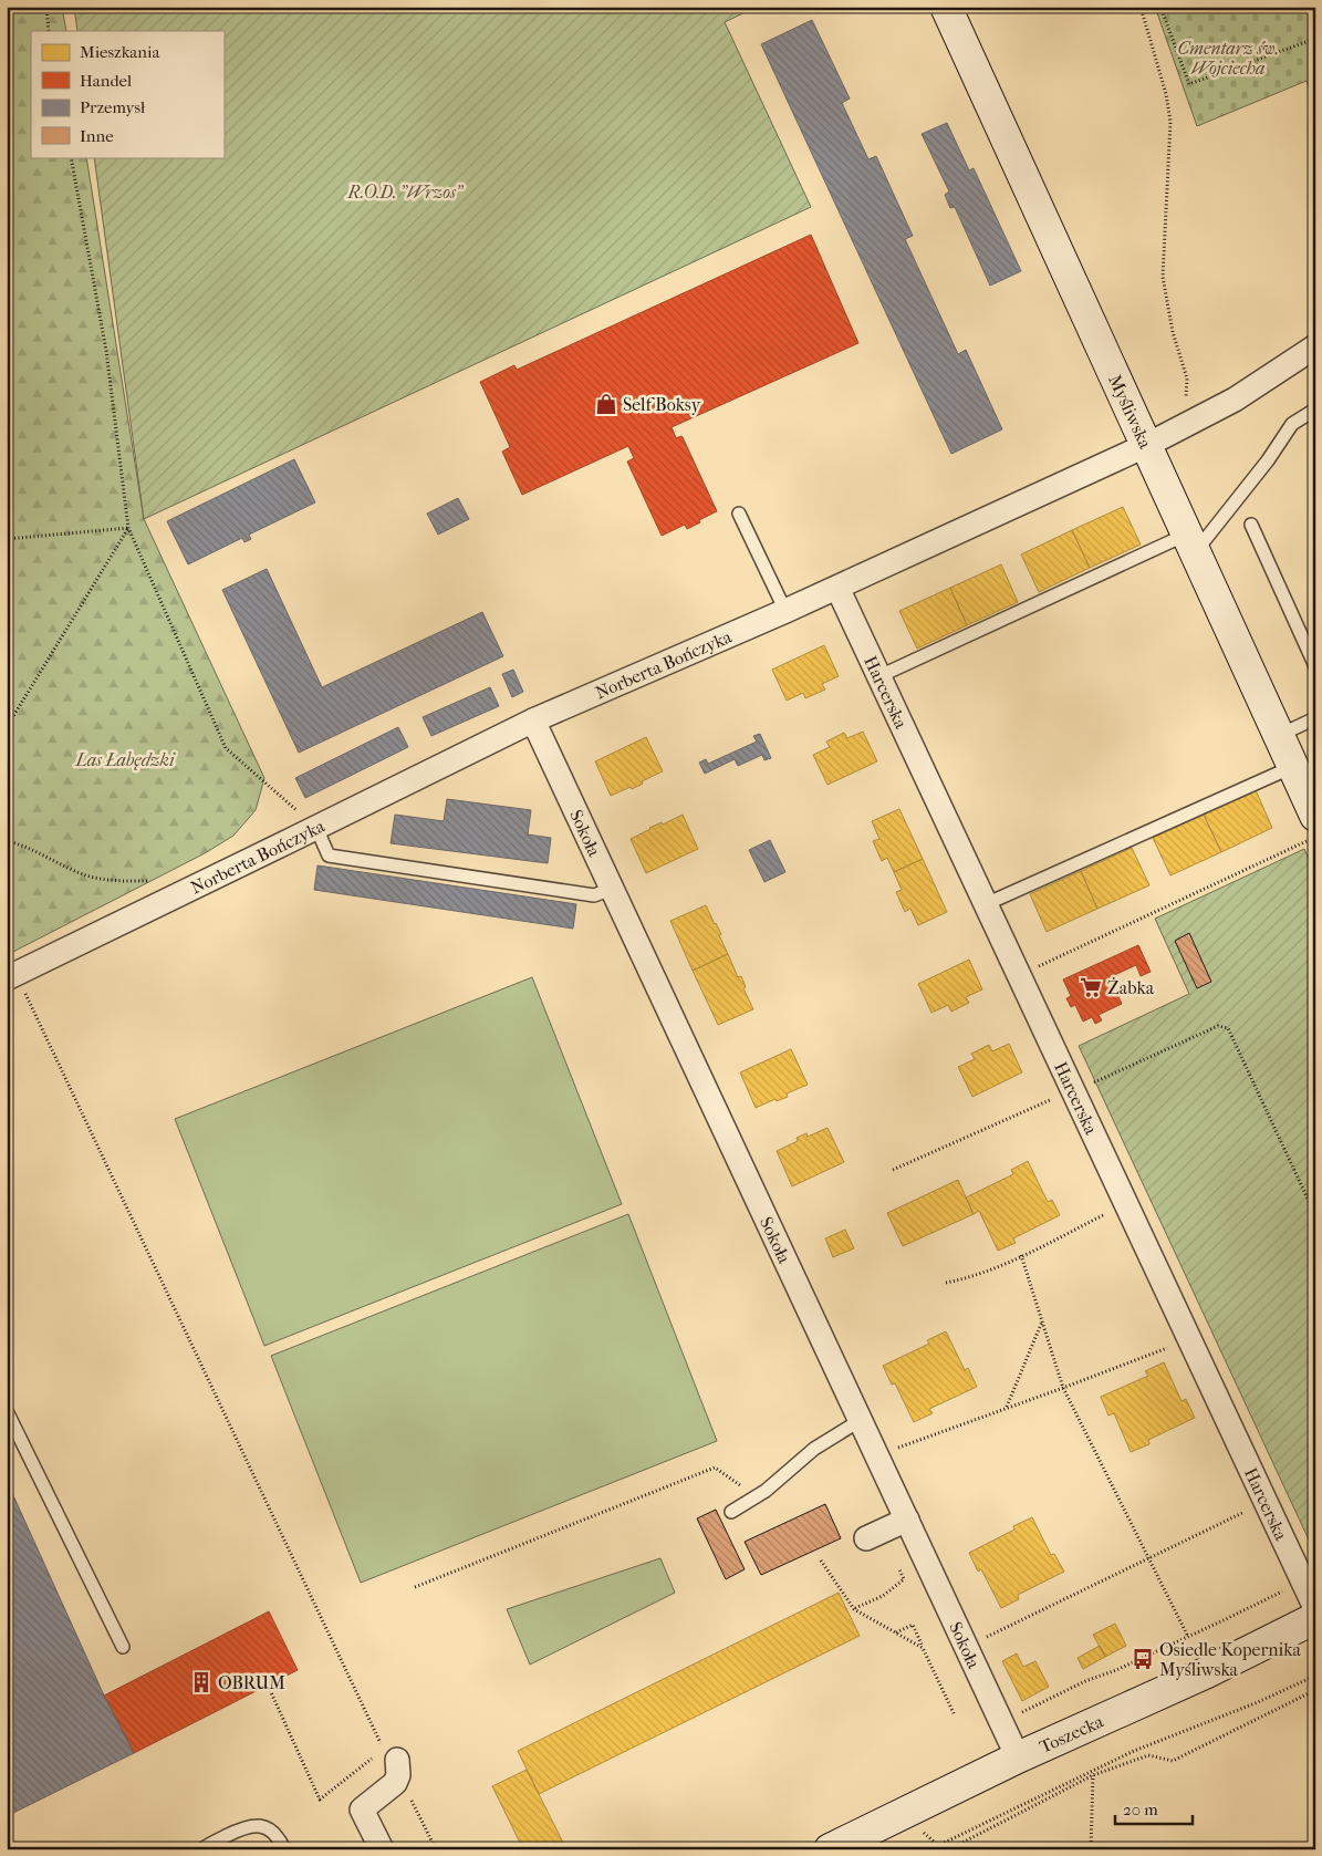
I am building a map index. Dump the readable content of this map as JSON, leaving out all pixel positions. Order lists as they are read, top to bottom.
{
  "streets": {
    "street": [
      "Myśliwska",
      "Norberta Bończyka",
      "Harcerska",
      "Sokoła",
      "Toszecka"
    ]
  },
  "crossings": [
    ["Myśliwska", "Norberta Bończyka"],
    ["Norberta Bończyka", "Harcerska"],
    ["Norberta Bończyka", "Sokoła"],
    ["Sokoła", "Toszecka"]
  ],
  "parks": ["Cmentarz św. Wojciecha", "R.O.D. \"Wrzos\"", "Las Łabędzki"],
  "places": {
    "shop": ["Self Boksy"],
    "supermarket": ["Żabka"],
    "bus stop": ["Osiedle Kopernika Myśliwska"],
    "building": ["OBRUM"]
  },
  "legend": [
    "Mieszkania",
    "Handel",
    "Przemysł",
    "Inne"
  ],
  "scale_bar": "20 m"
}
